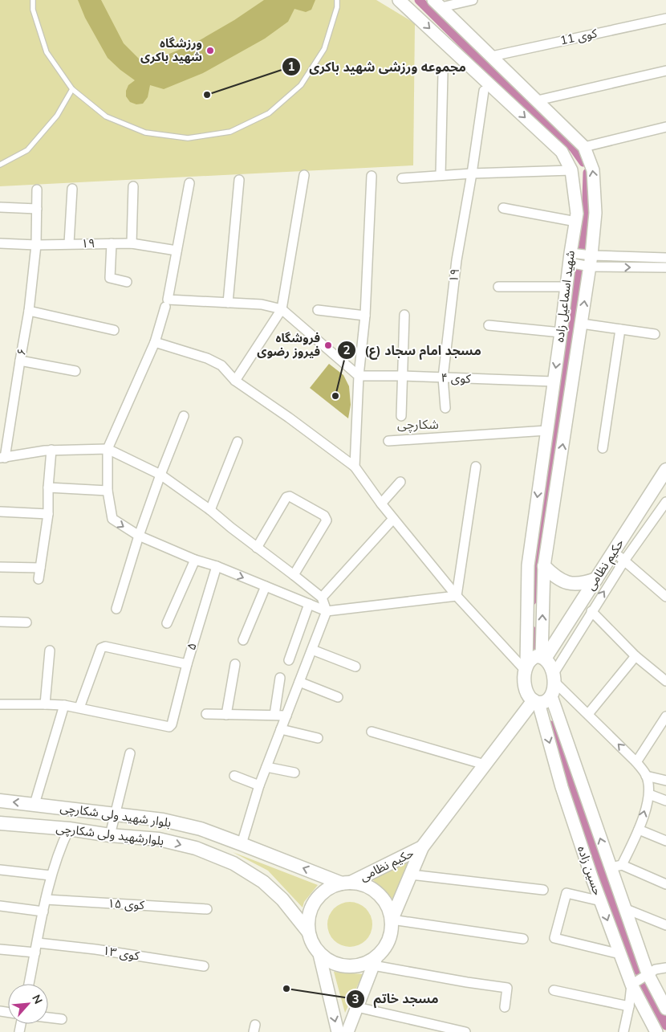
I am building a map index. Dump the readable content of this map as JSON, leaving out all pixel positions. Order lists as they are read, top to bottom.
{
  "streets": {
    "main road": ["حکیم نظامی", "بلوار شهید ولی شکارچی", "بلوارشهید ولی شکارچی"],
    "street": [
      "کوی 11",
      "۱۹",
      "شهید اسماعیل زاده",
      "۶",
      "کوی ۴",
      "۵",
      "حسین زاده",
      "کوی ۱۵",
      "کوی ۱۳"
    ]
  },
  "crossings": [
    ["کوی 11", "شهید اسماعیل زاده"],
    ["۱۹", "۶"],
    ["۱۹", "کوی ۴"],
    ["شهید اسماعیل زاده", "کوی ۴"],
    ["شهید اسماعیل زاده", "حکیم نظامی"],
    ["شهید اسماعیل زاده", "حسین زاده"],
    ["حکیم نظامی", "بلوار شهید ولی شکارچی"],
    ["حکیم نظامی", "بلوارشهید ولی شکارچی"],
    ["حکیم نظامی", "حسین زاده"],
    ["بلوار شهید ولی شکارچی", "بلوارشهید ولی شکارچی"]
  ],
  "one_way": ["بلوار شهید ولی شکارچی", "بلوارشهید ولی شکارچی"],
  "districts": ["شکارچی"],
  "places": [
    "ورزشگاه شهید باکری",
    "مجموعه ورزشی شهید باکری",
    "فروشگاه فیروز رضوی",
    "مسجد امام سجاد (ع)",
    "مسجد خاتم"
  ],
  "north": "top right"
}
